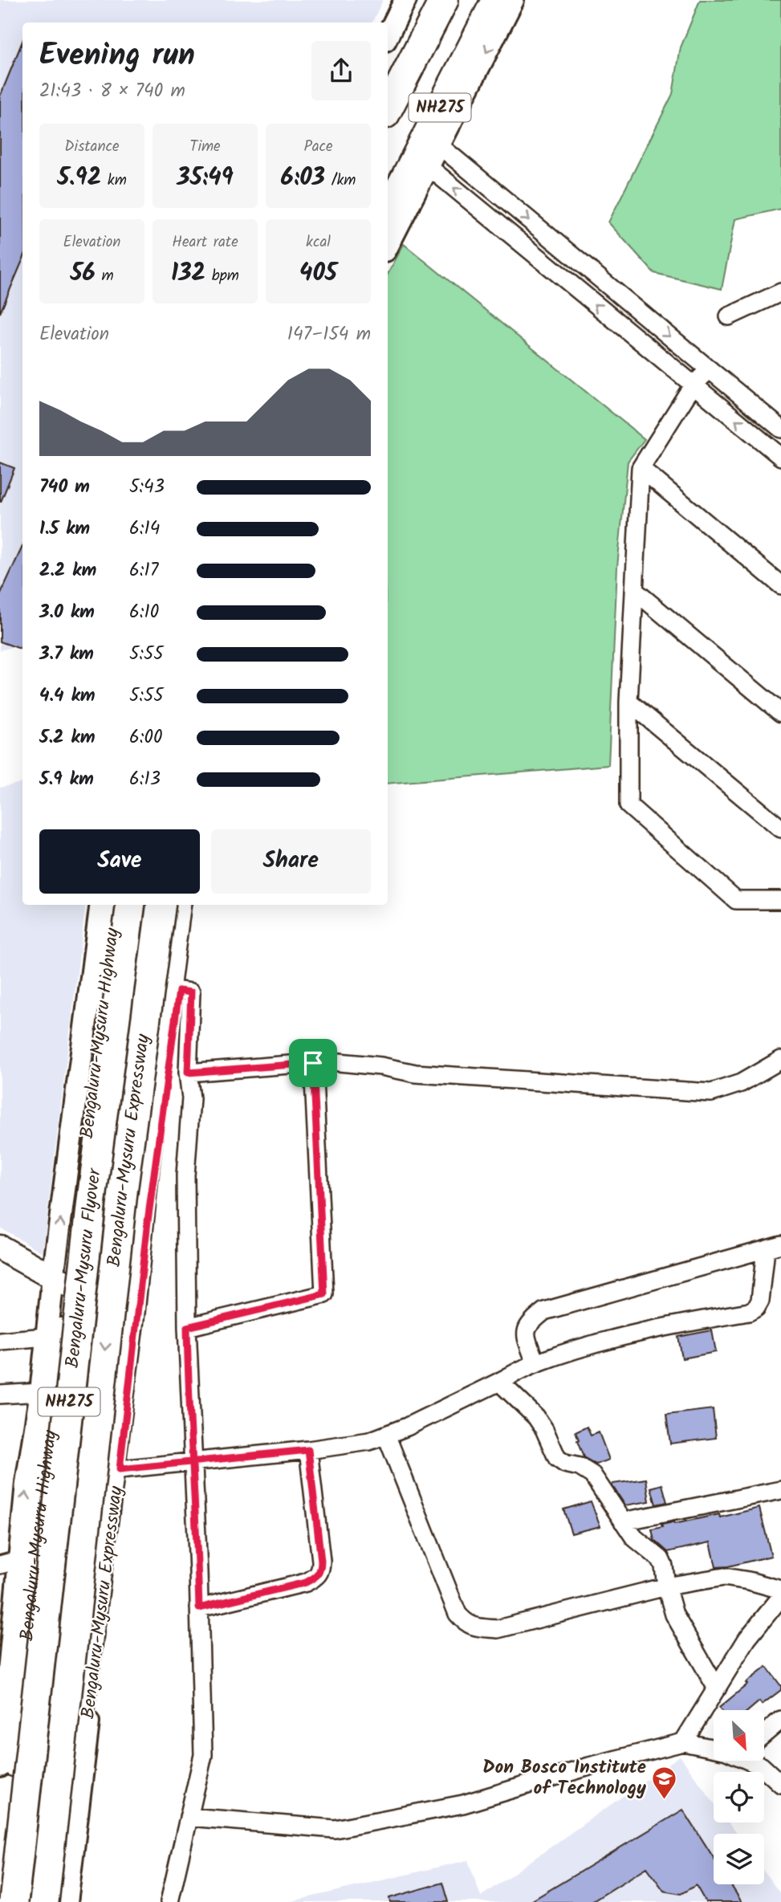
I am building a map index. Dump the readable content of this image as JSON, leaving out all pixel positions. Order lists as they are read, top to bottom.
{
  "streets": {
    "highway": [
      "NH275",
      "Bengaluru-Mysuru Highway",
      "Bengaluru-Mysuru Expressway",
      "Bengaluru-Mysuru Flyover"
    ]
  },
  "crossings": [
    ["NH275", "Bengaluru-Mysuru Highway"]
  ],
  "places": {
    "school or university": ["Don Bosco Institute of Technology"]
  },
  "north": "bottom right",
  "page": {
    "heading": ["Evening run", "21:43 · 8 × 740 m"],
    "stats": [
      ["Distance", "5.92 km"],
      ["Time", "35:49"],
      ["Pace", "6:03 /km"],
      ["Elevation", "56 m"],
      ["Heart rate", "132 bpm"],
      ["kcal", "405"]
    ],
    "chart": ["Elevation", "147–154 m"],
    "list": [
      {
        "name": "740 m",
        "note": "5:43"
      },
      {
        "name": "1.5 km",
        "note": "6:14"
      },
      {
        "name": "2.2 km",
        "note": "6:17"
      },
      {
        "name": "3.0 km",
        "note": "6:10"
      },
      {
        "name": "3.7 km",
        "note": "5:55"
      },
      {
        "name": "4.4 km",
        "note": "5:55"
      },
      {
        "name": "5.2 km",
        "note": "6:00"
      },
      {
        "name": "5.9 km",
        "note": "6:13"
      }
    ],
    "buttons": ["Save", "Share"]
  }
}
